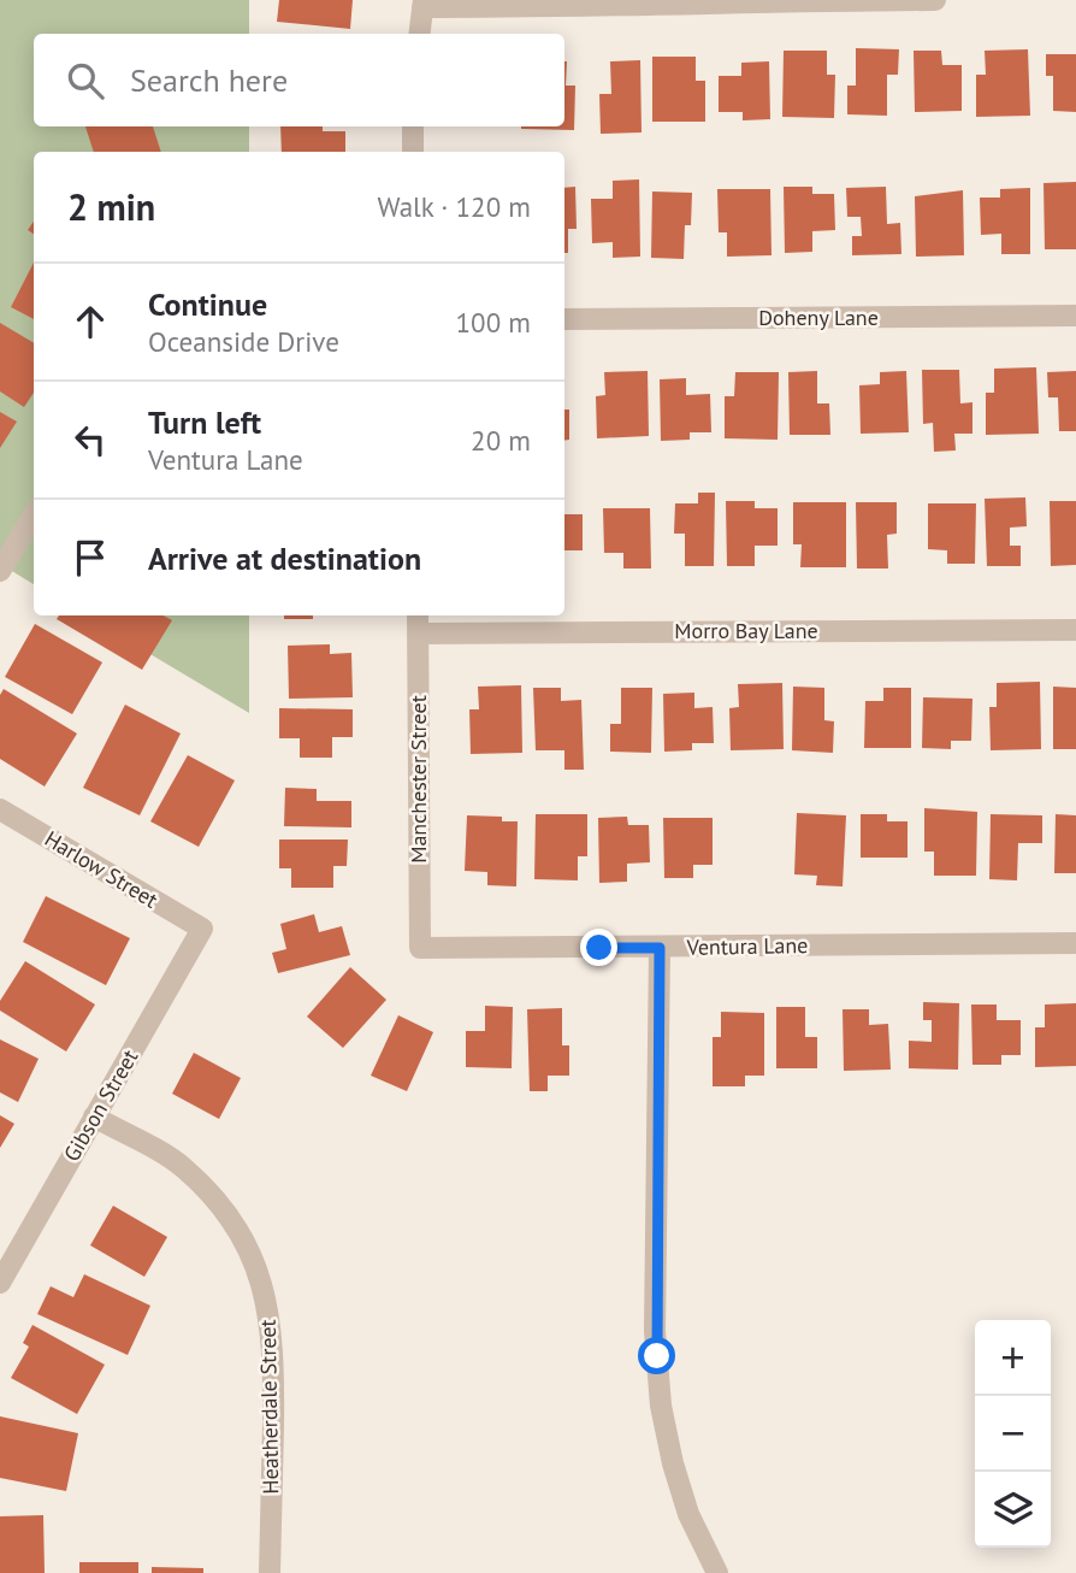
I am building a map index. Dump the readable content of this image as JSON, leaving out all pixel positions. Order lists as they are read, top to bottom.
{
  "streets": {
    "street": [
      "Doheny Lane",
      "Morro Bay Lane",
      "Manchester Street",
      "Harlow Street",
      "Ventura Lane",
      "Gibson Street",
      "Heatherdale Street"
    ]
  },
  "crossings": [
    ["Morro Bay Lane", "Manchester Street"],
    ["Manchester Street", "Ventura Lane"],
    ["Harlow Street", "Gibson Street"],
    ["Gibson Street", "Heatherdale Street"]
  ],
  "page": {
    "search": "Search here",
    "heading": ["2 min", "Walk · 120 m"],
    "list": [
      ["Continue", "Oceanside Drive", "100 m"],
      ["Turn left", "Ventura Lane", "20 m"],
      "Arrive at destination"
    ],
    "map_buttons": ["+", "−"]
  }
}
